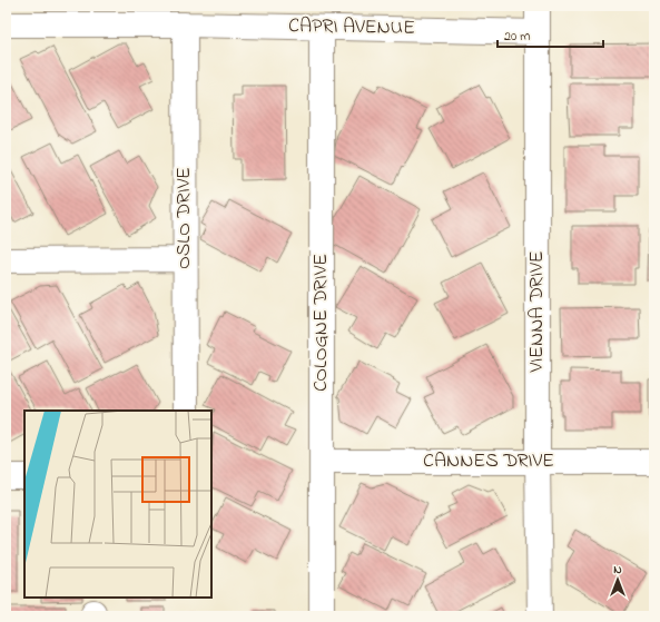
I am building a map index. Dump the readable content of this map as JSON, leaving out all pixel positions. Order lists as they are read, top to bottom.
{
  "streets": {
    "street": [
      "CAPRI AVENUE",
      "OSLO DRIVE",
      "VIENNA DRIVE",
      "COLOGNE DRIVE",
      "CANNES DRIVE"
    ]
  },
  "crossings": [
    ["CAPRI AVENUE", "OSLO DRIVE"],
    ["CAPRI AVENUE", "VIENNA DRIVE"],
    ["CAPRI AVENUE", "COLOGNE DRIVE"],
    ["VIENNA DRIVE", "CANNES DRIVE"],
    ["COLOGNE DRIVE", "CANNES DRIVE"]
  ],
  "scale_bar": "20 m",
  "north": "top"
}
